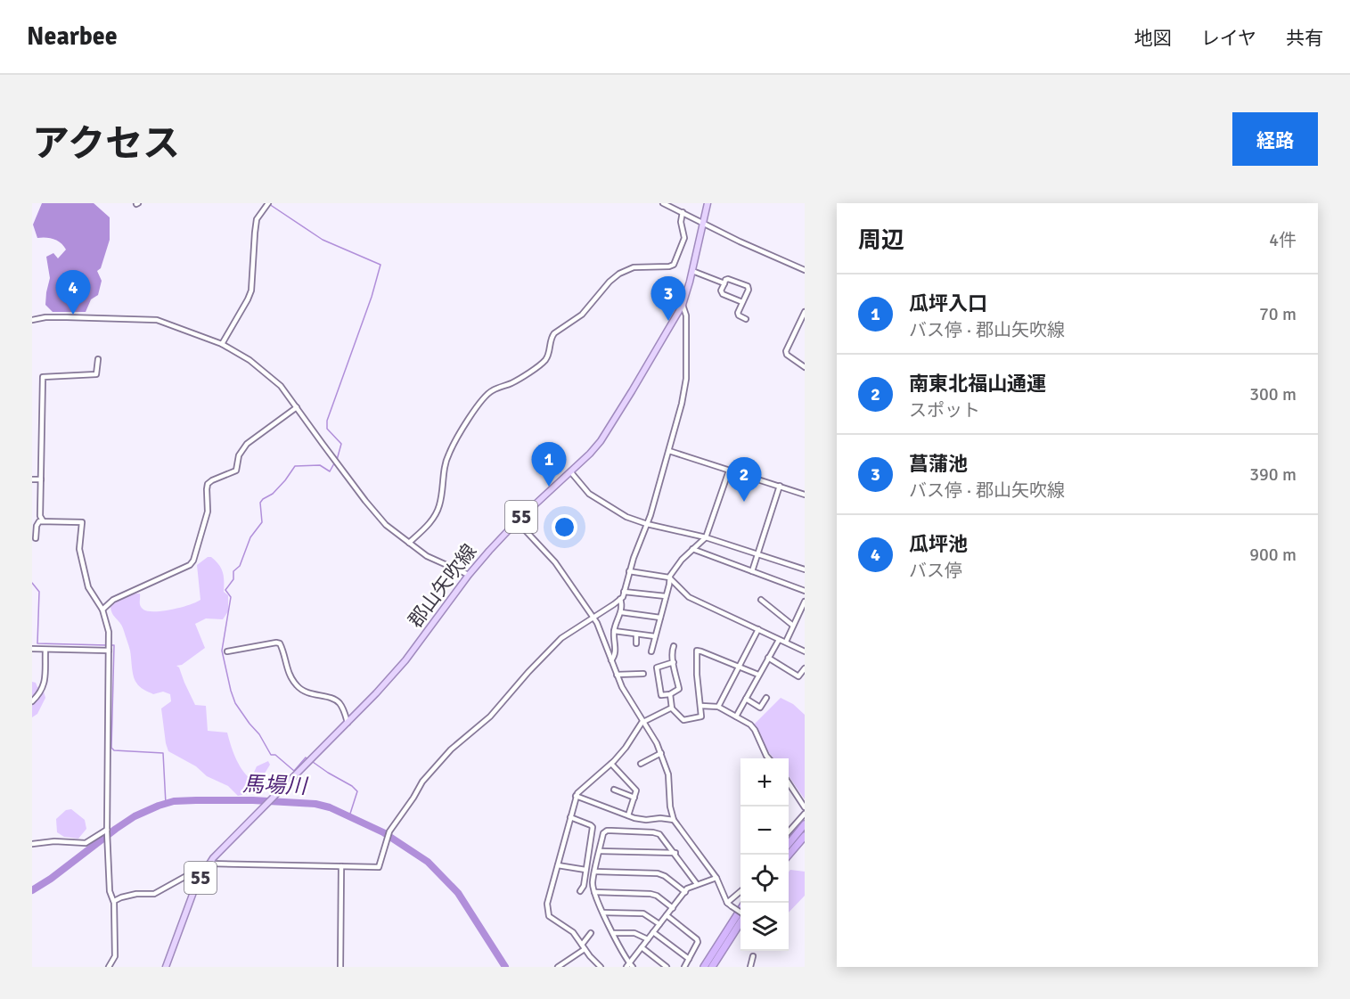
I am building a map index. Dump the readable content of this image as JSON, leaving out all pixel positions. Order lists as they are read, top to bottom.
{
  "streets": {
    "main road": ["55", "郡山矢吹線"]
  },
  "water": ["馬場川"],
  "page": {
    "header": "Nearbee",
    "nav": ["地図", "レイヤ", "共有"],
    "title": "アクセス",
    "buttons": "経路",
    "heading": ["周辺", "4件"],
    "pins": [
      "4",
      "3",
      "1",
      "2"
    ],
    "list": [
      {
        "mark": "1",
        "name": "瓜坪入口",
        "note": "バス停 · 郡山矢吹線",
        "value": "70 m"
      },
      {
        "mark": "2",
        "name": "南東北福山通運",
        "note": "スポット",
        "value": "300 m"
      },
      {
        "mark": "3",
        "name": "菖蒲池",
        "note": "バス停 · 郡山矢吹線",
        "value": "390 m"
      },
      {
        "mark": "4",
        "name": "瓜坪池",
        "note": "バス停",
        "value": "900 m"
      }
    ],
    "map_buttons": ["+", "−"]
  }
}
